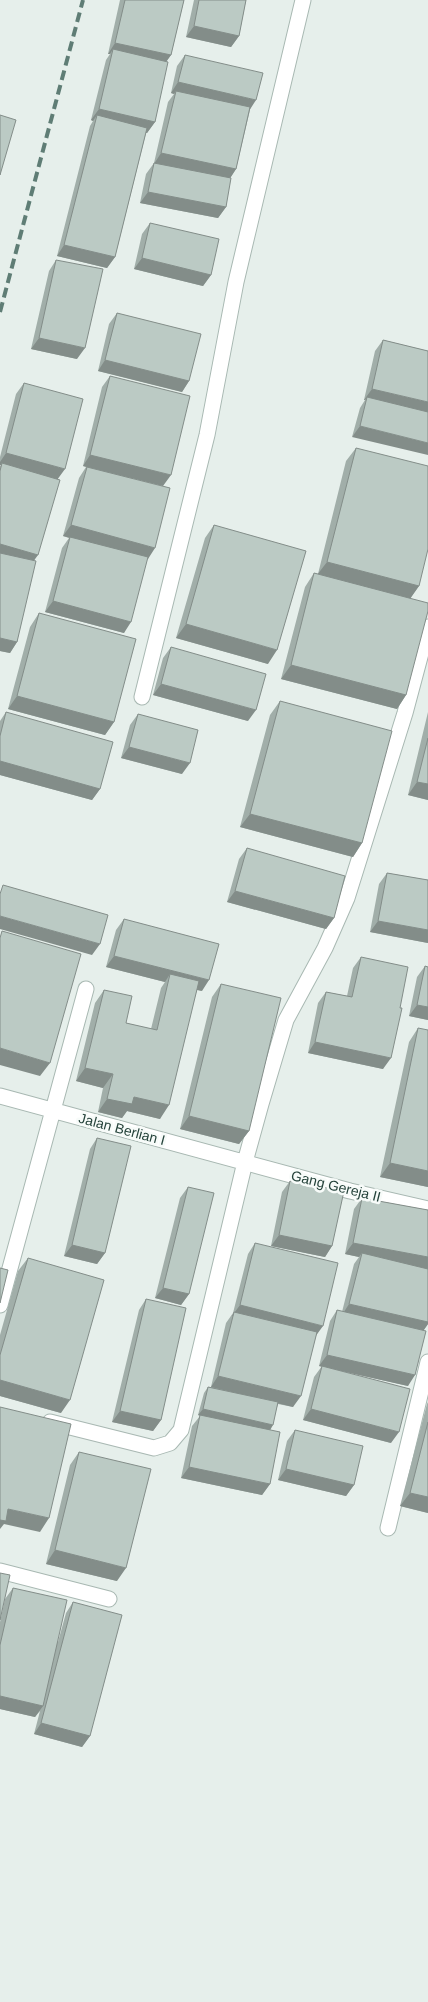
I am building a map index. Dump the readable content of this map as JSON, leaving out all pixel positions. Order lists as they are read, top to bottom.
{
  "streets": {
    "street": ["Jalan Berlian I", "Gang Gereja II"]
  },
  "crossings": [
    ["Jalan Berlian I", "Gang Gereja II"]
  ]
}
